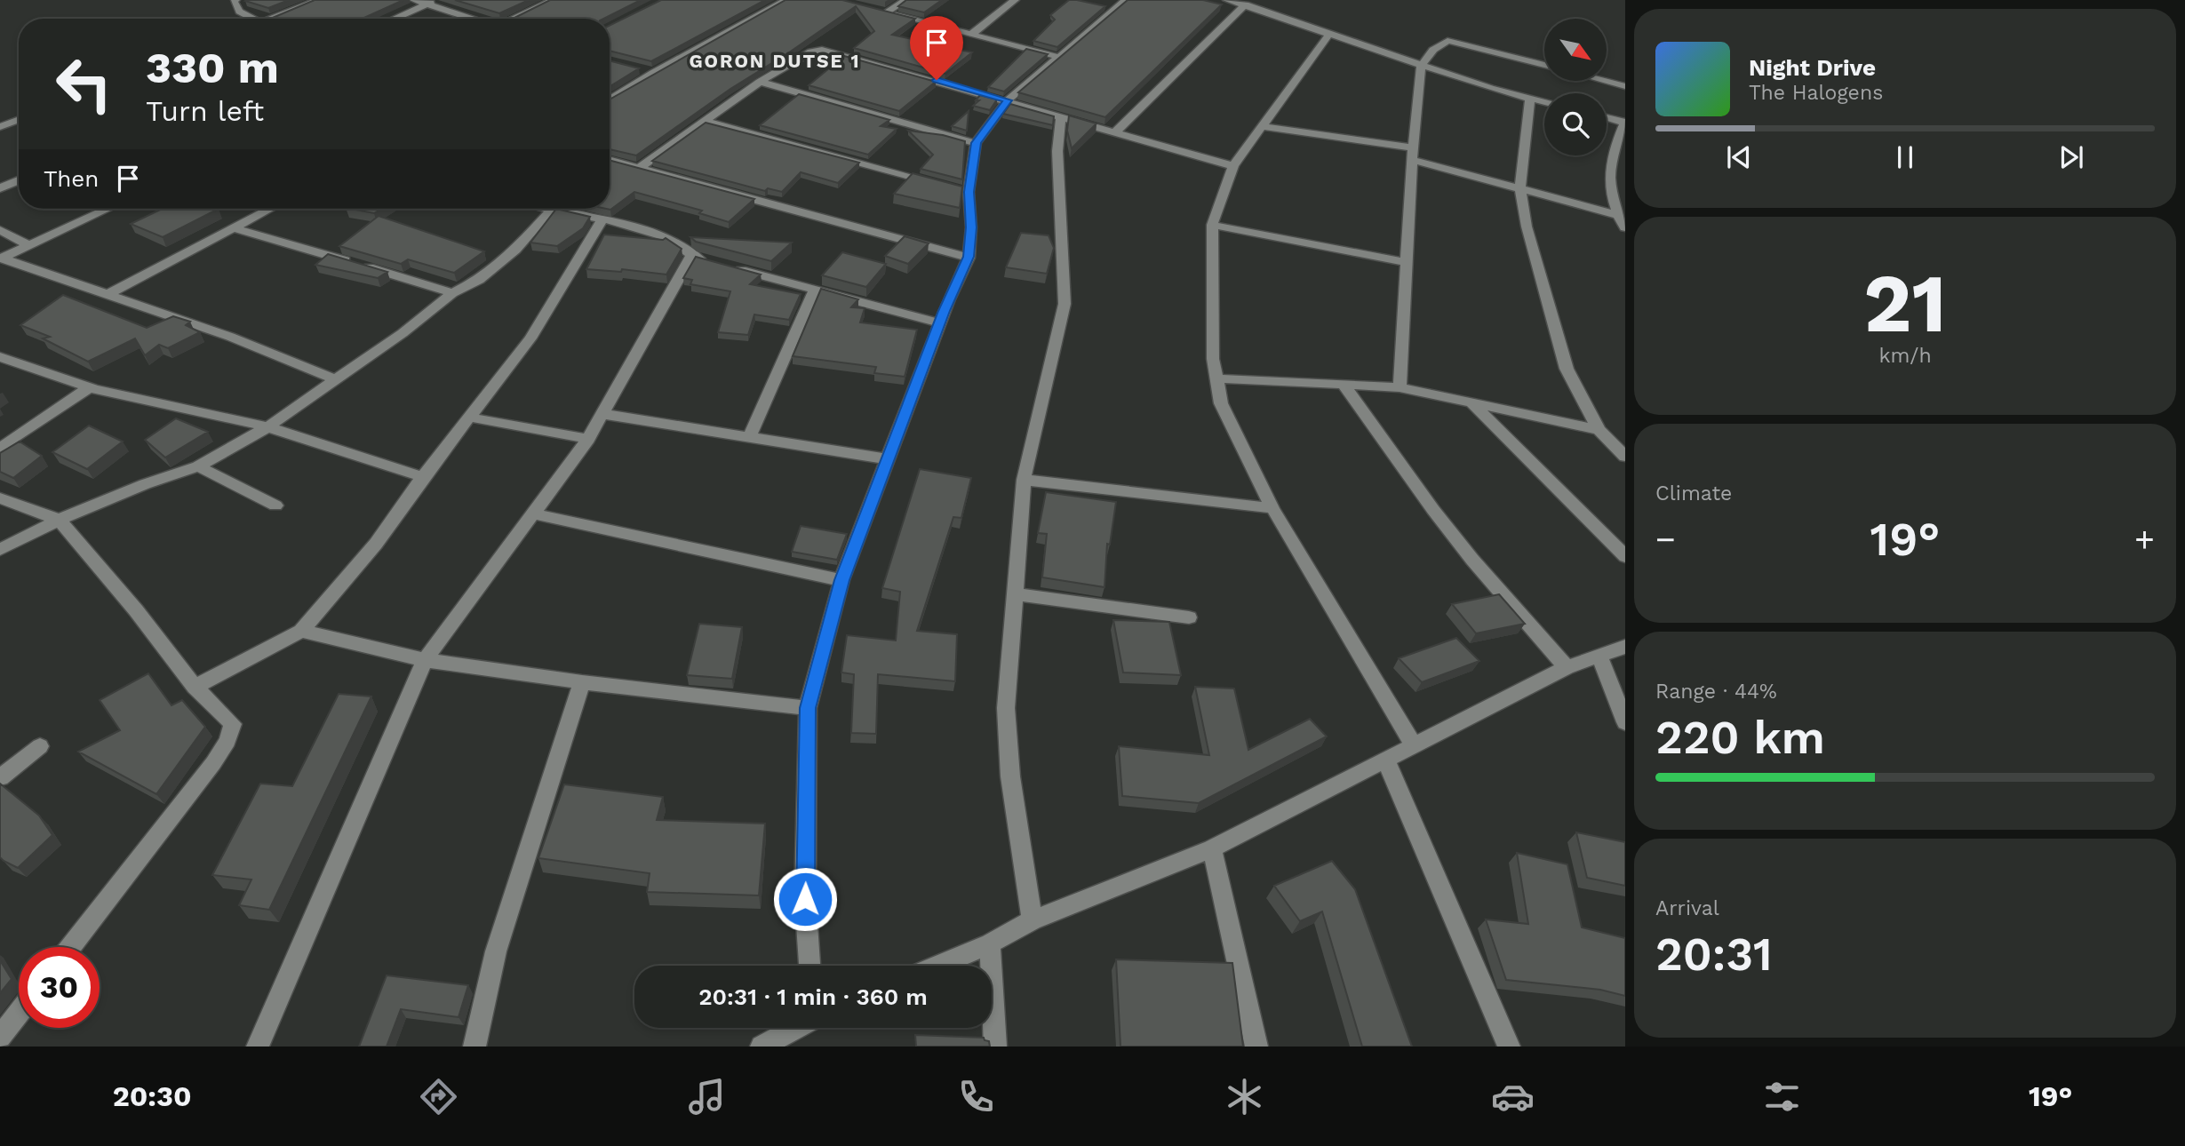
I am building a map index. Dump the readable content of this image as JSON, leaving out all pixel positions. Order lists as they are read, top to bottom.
{
  "districts": ["GORON DUTSE 1"],
  "north": "bottom right",
  "page": {
    "turn": ["330 m", "Turn left"],
    "song": ["Night Drive", "The Halogens"],
    "then": "Then",
    "tile": [
      ["21", "km/h"],
      "Climate",
      ["Range · 44%", "220 km"],
      ["Arrival", "20:31"]
    ],
    "heat": ["−", "19°", "+"],
    "limit": "30",
    "trip": "20:31 · 1 min · 360 m",
    "tabs": ["20:30", "19°"]
  }
}
